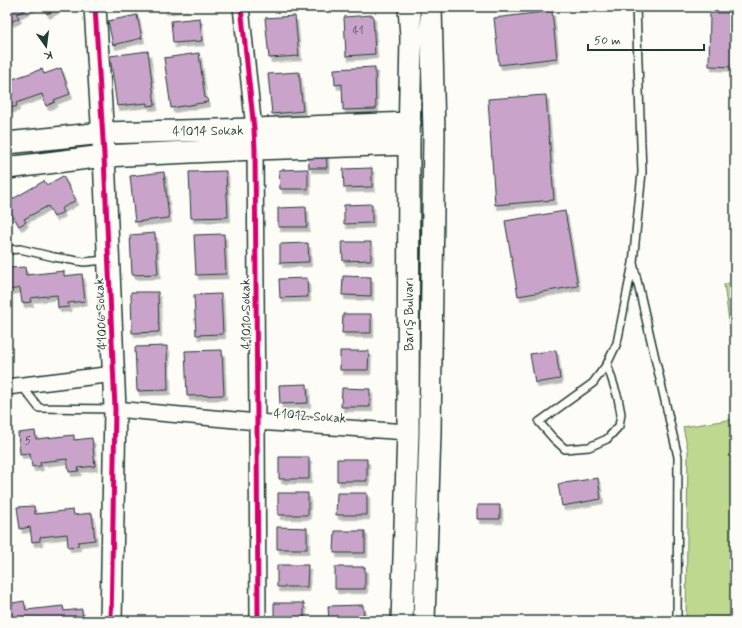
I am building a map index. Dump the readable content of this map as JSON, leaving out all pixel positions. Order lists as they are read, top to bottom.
{
  "streets": {
    "street": [
      "41014 Sokak",
      "41006 Sokak",
      "41010 Sokak",
      "Barış Bulvarı",
      "41012. Sokak"
    ]
  },
  "crossings": [
    ["41014 Sokak", "41006 Sokak"],
    ["41014 Sokak", "41010 Sokak"],
    ["41014 Sokak", "Barış Bulvarı"],
    ["41006 Sokak", "41012. Sokak"],
    ["41010 Sokak", "41012. Sokak"],
    ["Barış Bulvarı", "41012. Sokak"]
  ],
  "house_numbers": ["41", "5"],
  "scale_bar": "50 m",
  "north": "bottom"
}
